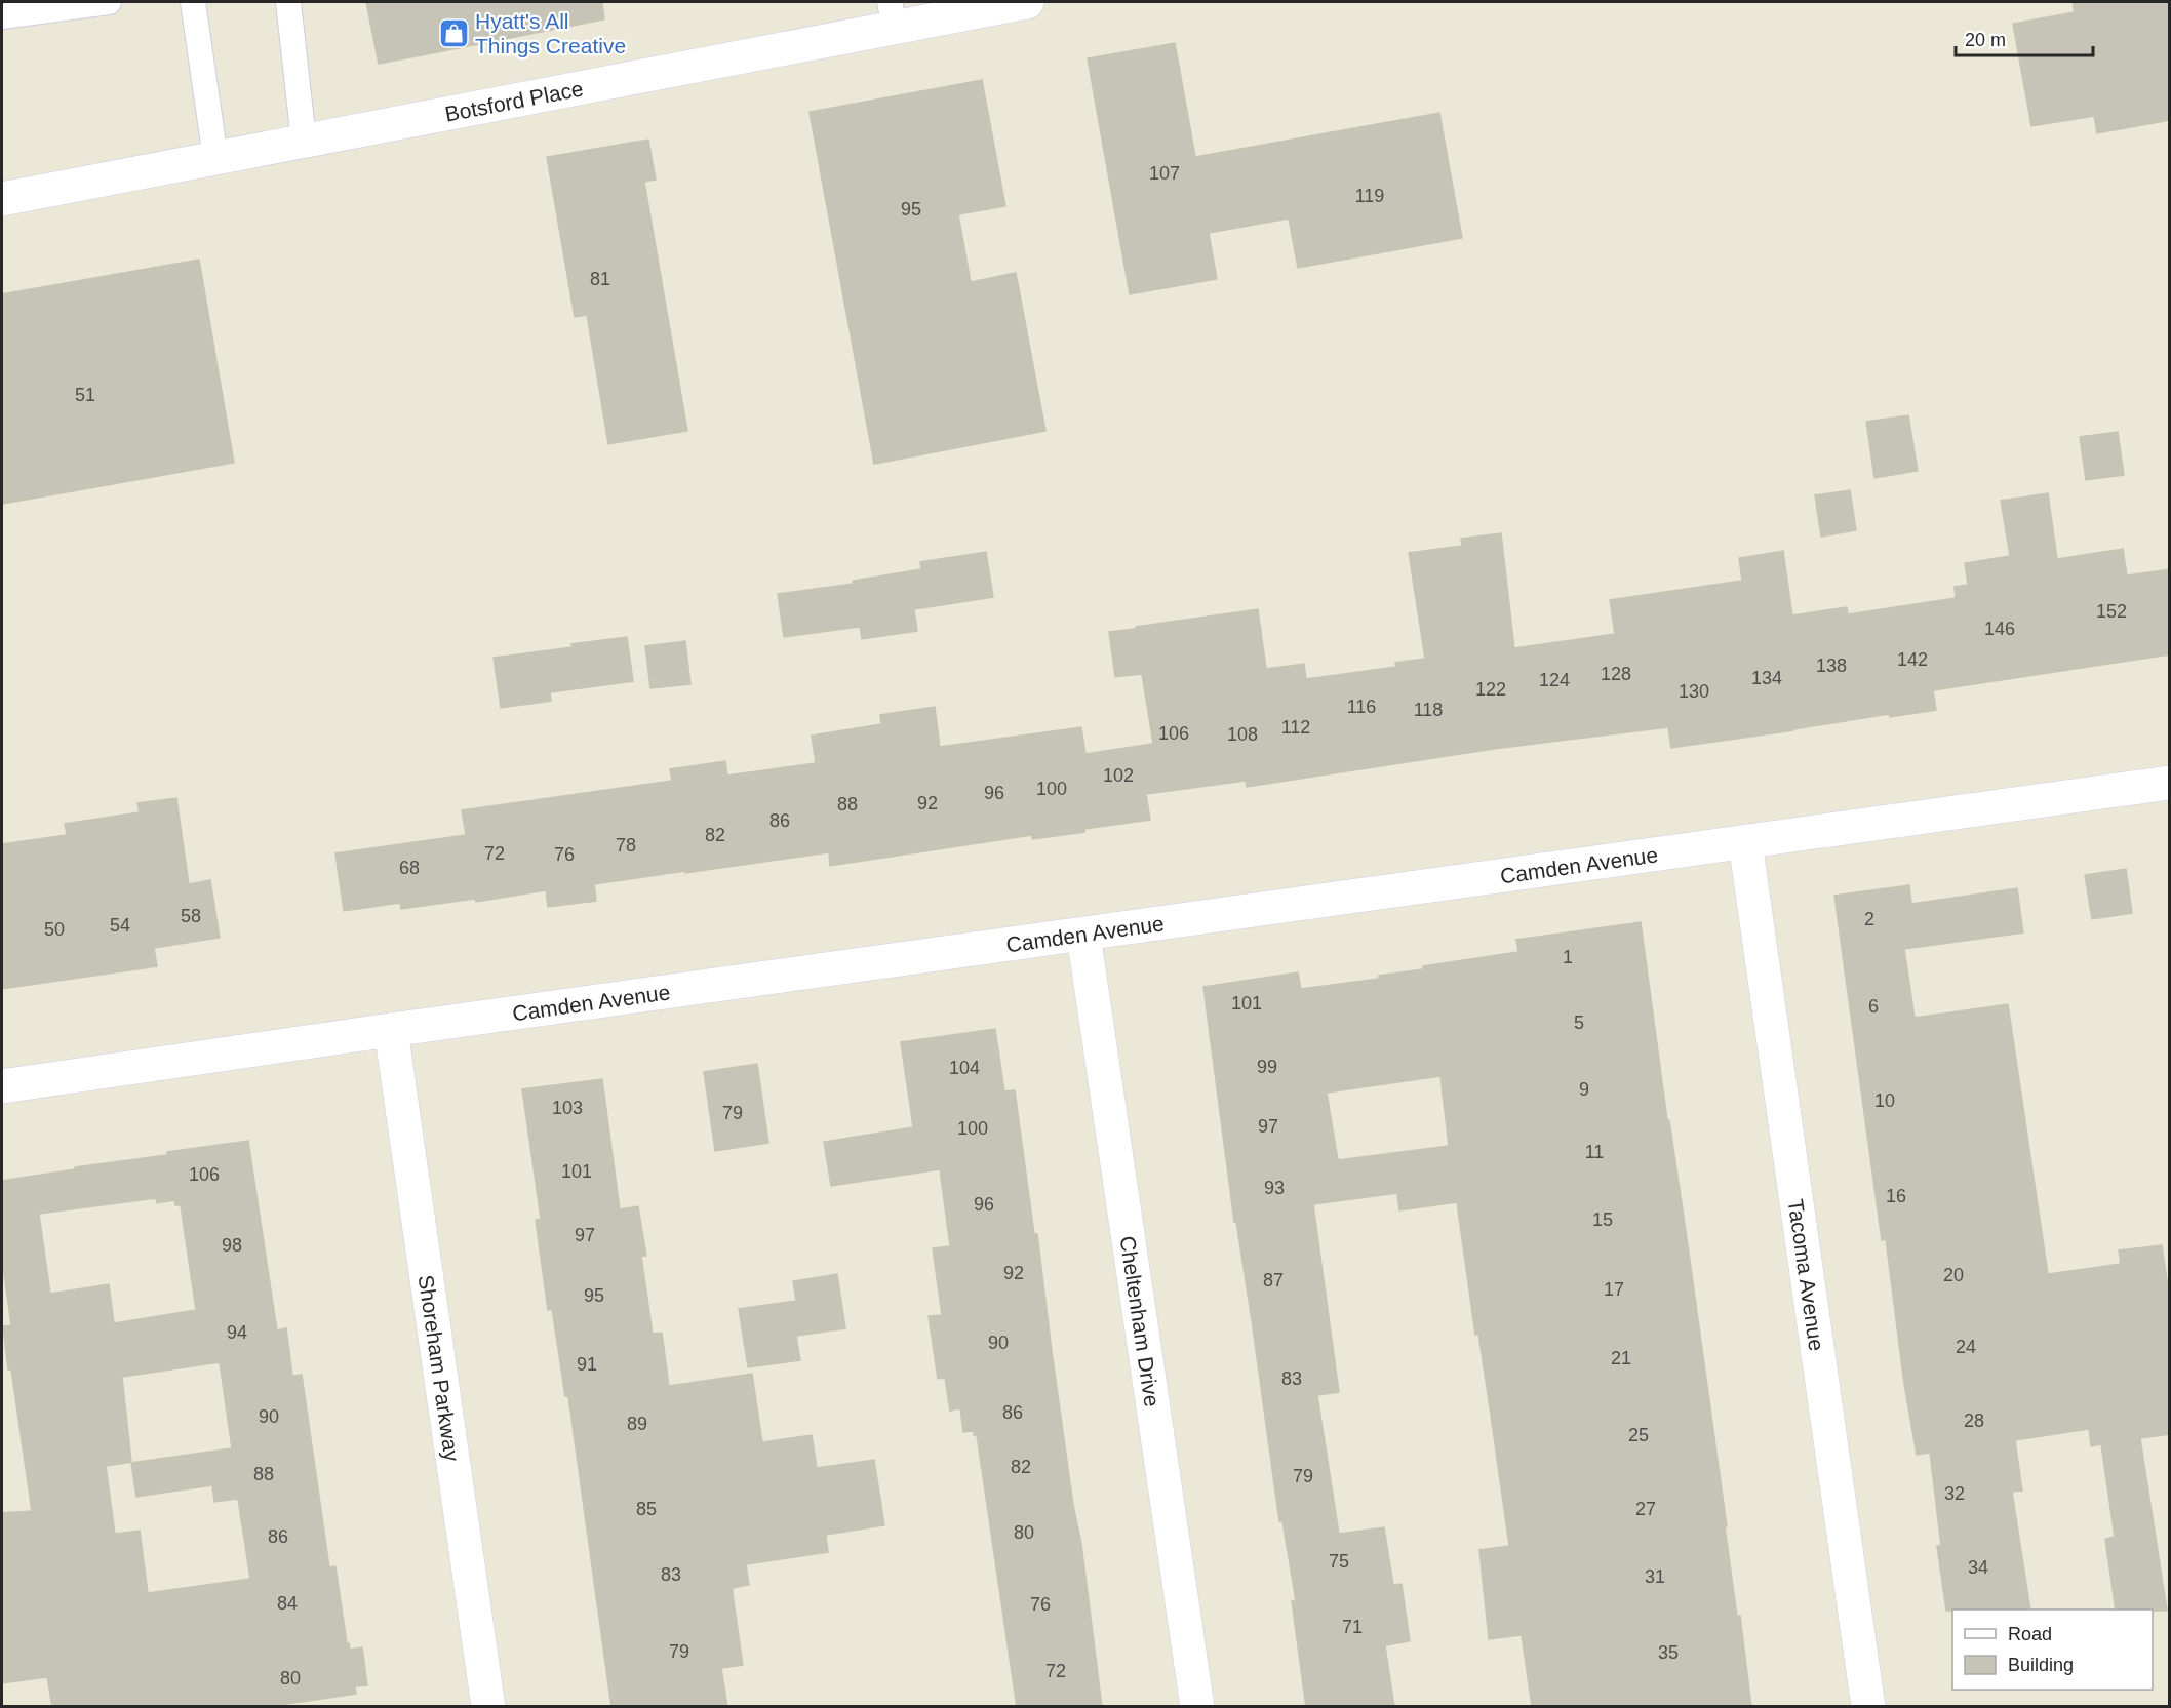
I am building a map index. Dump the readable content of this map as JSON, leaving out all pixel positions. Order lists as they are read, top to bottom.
{
  "streets": {
    "street": [
      "Botsford Place",
      "Camden Avenue",
      "Tacoma Avenue",
      "Cheltenham Drive",
      "Shoreham Parkway"
    ]
  },
  "crossings": [
    ["Camden Avenue", "Tacoma Avenue"],
    ["Camden Avenue", "Cheltenham Drive"],
    ["Camden Avenue", "Shoreham Parkway"]
  ],
  "places": {
    "shop": ["Hyatt's All Things Creative"]
  },
  "house_numbers": [
    "107",
    "119",
    "95",
    "81",
    "51",
    "152",
    "146",
    "142",
    "138",
    "128",
    "134",
    "124",
    "122",
    "130",
    "116",
    "118",
    "112",
    "106",
    "108",
    "102",
    "100",
    "96",
    "92",
    "88",
    "86",
    "82",
    "78",
    "72",
    "76",
    "68",
    "58",
    "2",
    "54",
    "50",
    "1",
    "101",
    "6",
    "5",
    "99",
    "104",
    "9",
    "10",
    "103",
    "79",
    "97",
    "100",
    "11",
    "101",
    "106",
    "93",
    "16",
    "96",
    "15",
    "97",
    "98",
    "92",
    "20",
    "87",
    "17",
    "95",
    "94",
    "90",
    "24",
    "21",
    "91",
    "83",
    "86",
    "90",
    "28",
    "89",
    "25",
    "82",
    "88",
    "79",
    "32",
    "85",
    "27",
    "80",
    "86",
    "75",
    "34",
    "83",
    "31",
    "84",
    "76",
    "71",
    "79",
    "35",
    "72",
    "80"
  ],
  "legend": ["Road", "Building"],
  "scale_bar": "20 m"
}
